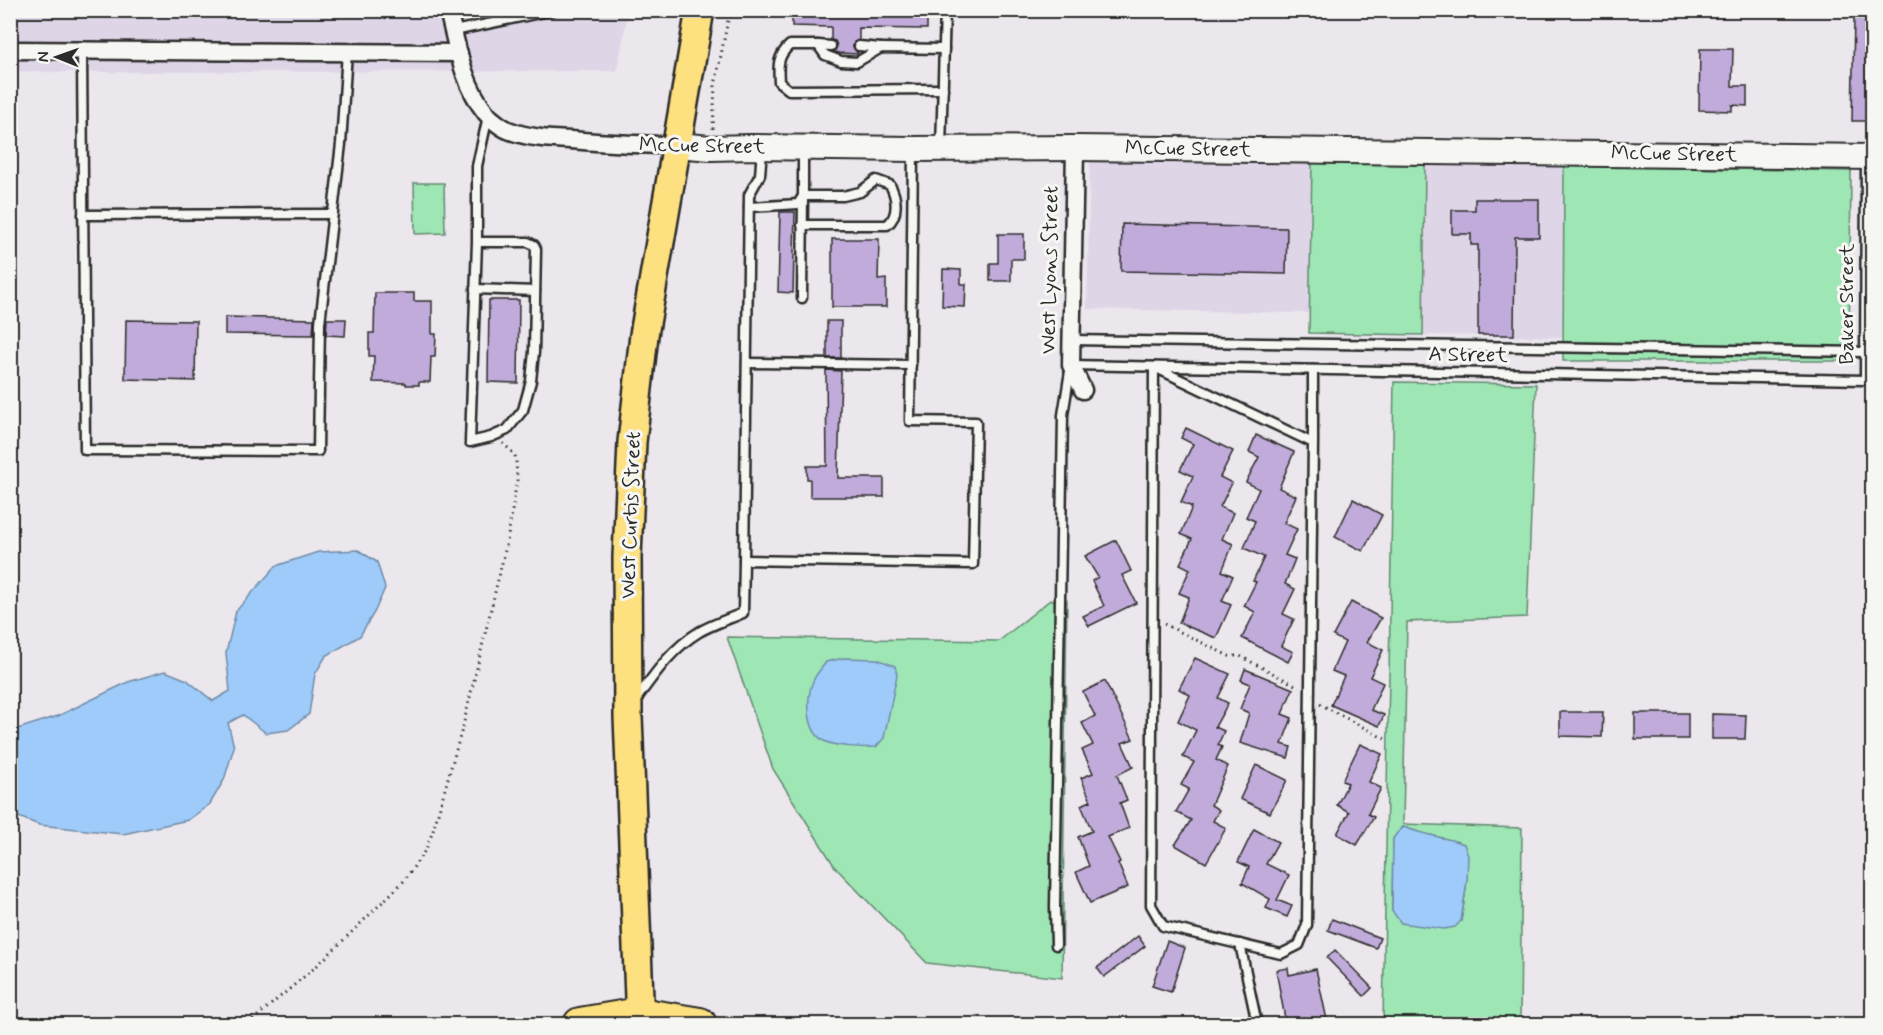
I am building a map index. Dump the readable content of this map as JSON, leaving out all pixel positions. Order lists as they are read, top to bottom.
{
  "streets": {
    "main road": ["McCue Street", "West Curtis Street"],
    "street": ["West Lyons Street"],
    "lane": ["Baker Street", "A Street"]
  },
  "crossings": [
    ["McCue Street", "West Lyons Street"],
    ["McCue Street", "Baker Street"],
    ["McCue Street", "West Curtis Street"],
    ["West Lyons Street", "A Street"],
    ["Baker Street", "A Street"]
  ],
  "north": "left"
}
